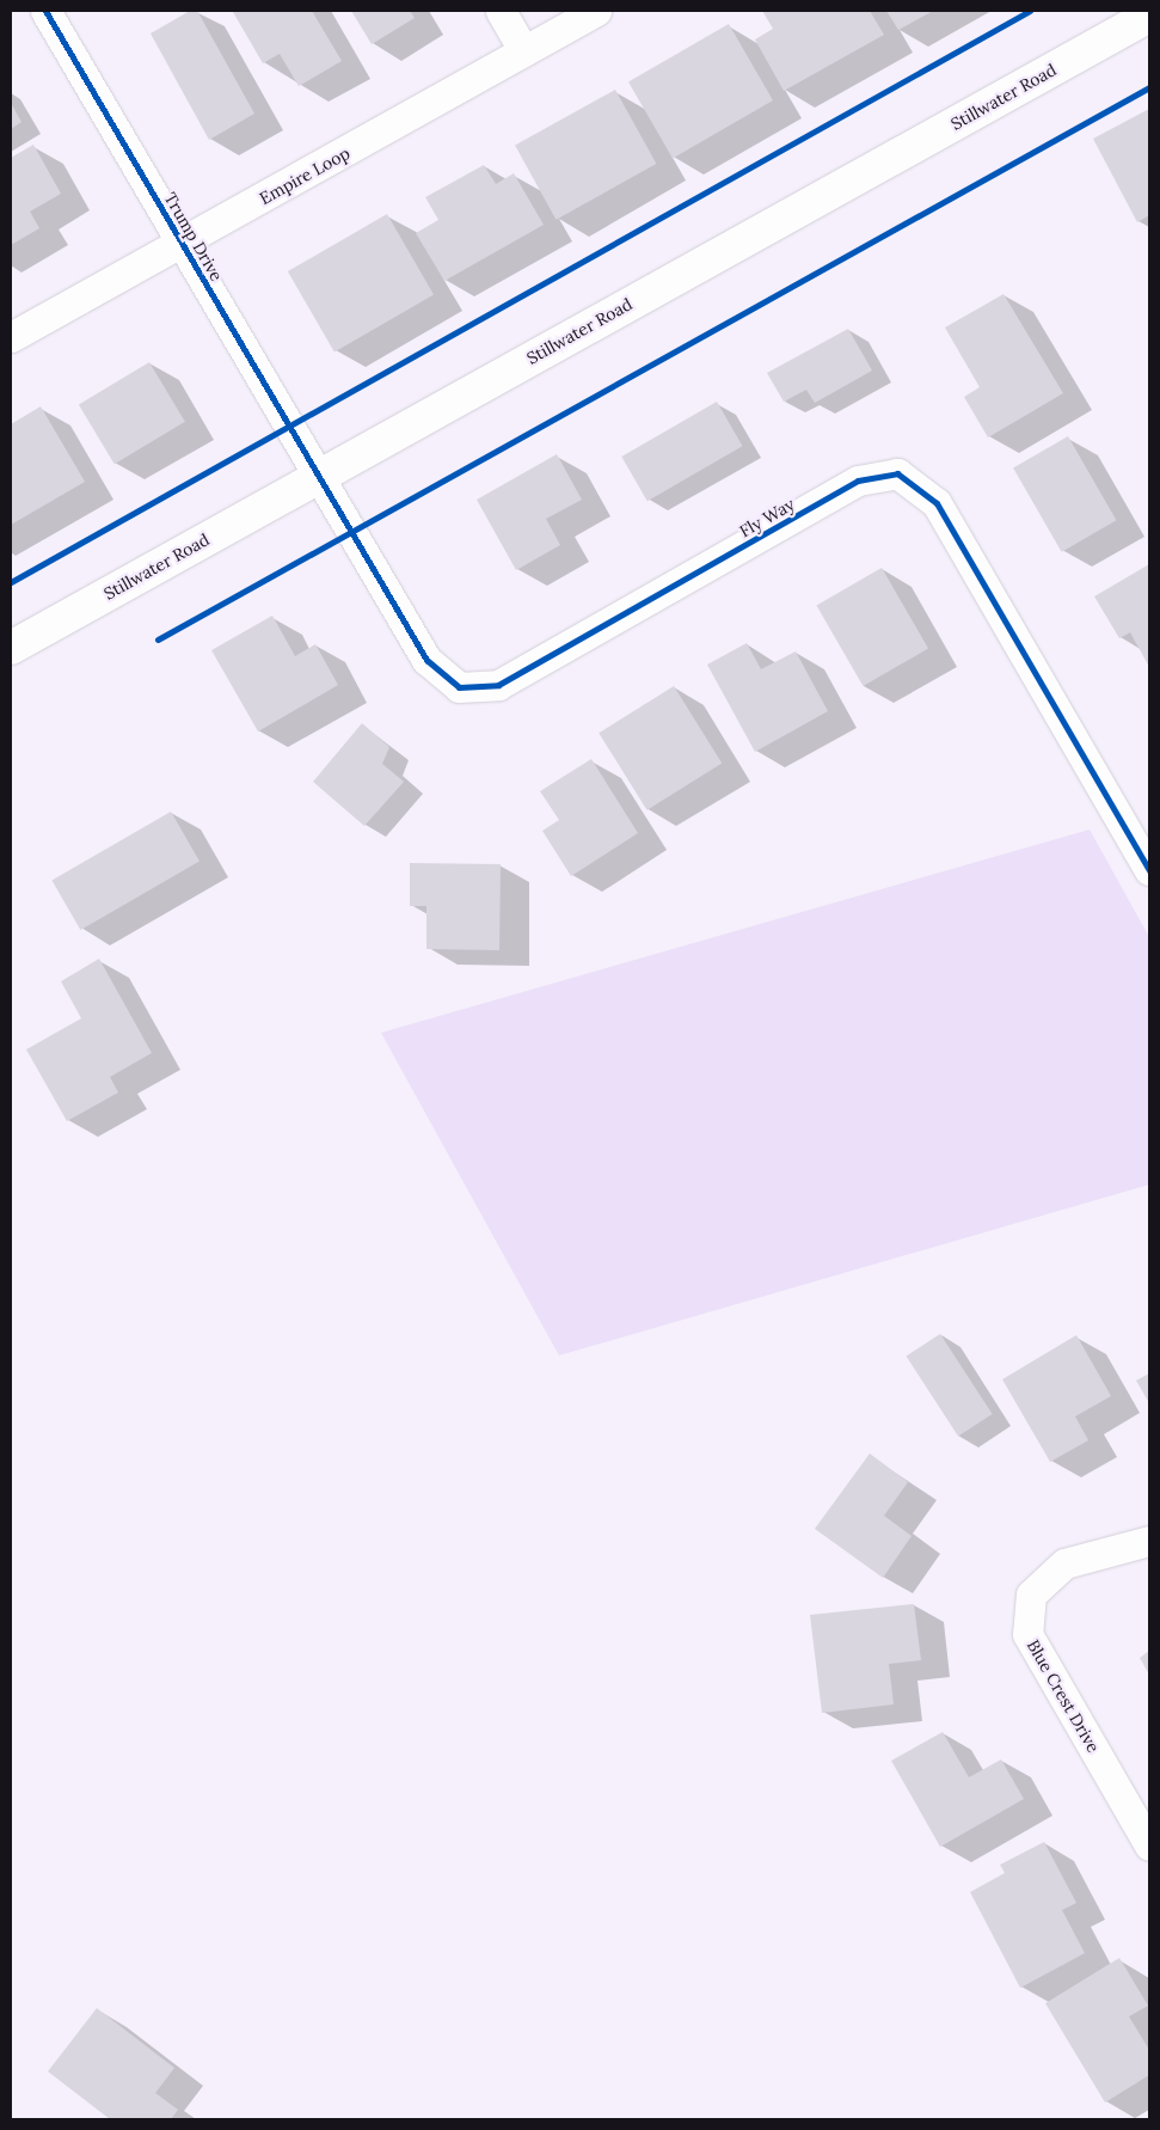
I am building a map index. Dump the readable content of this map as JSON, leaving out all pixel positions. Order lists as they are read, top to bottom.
{
  "streets": {
    "street": [
      "Stillwater Road",
      "Empire Loop",
      "Trump Drive",
      "Fly Way",
      "Blue Crest Drive"
    ]
  },
  "crossings": [
    ["Stillwater Road", "Trump Drive"],
    ["Stillwater Road", "Fly Way"],
    ["Empire Loop", "Trump Drive"],
    ["Trump Drive", "Fly Way"]
  ]
}
